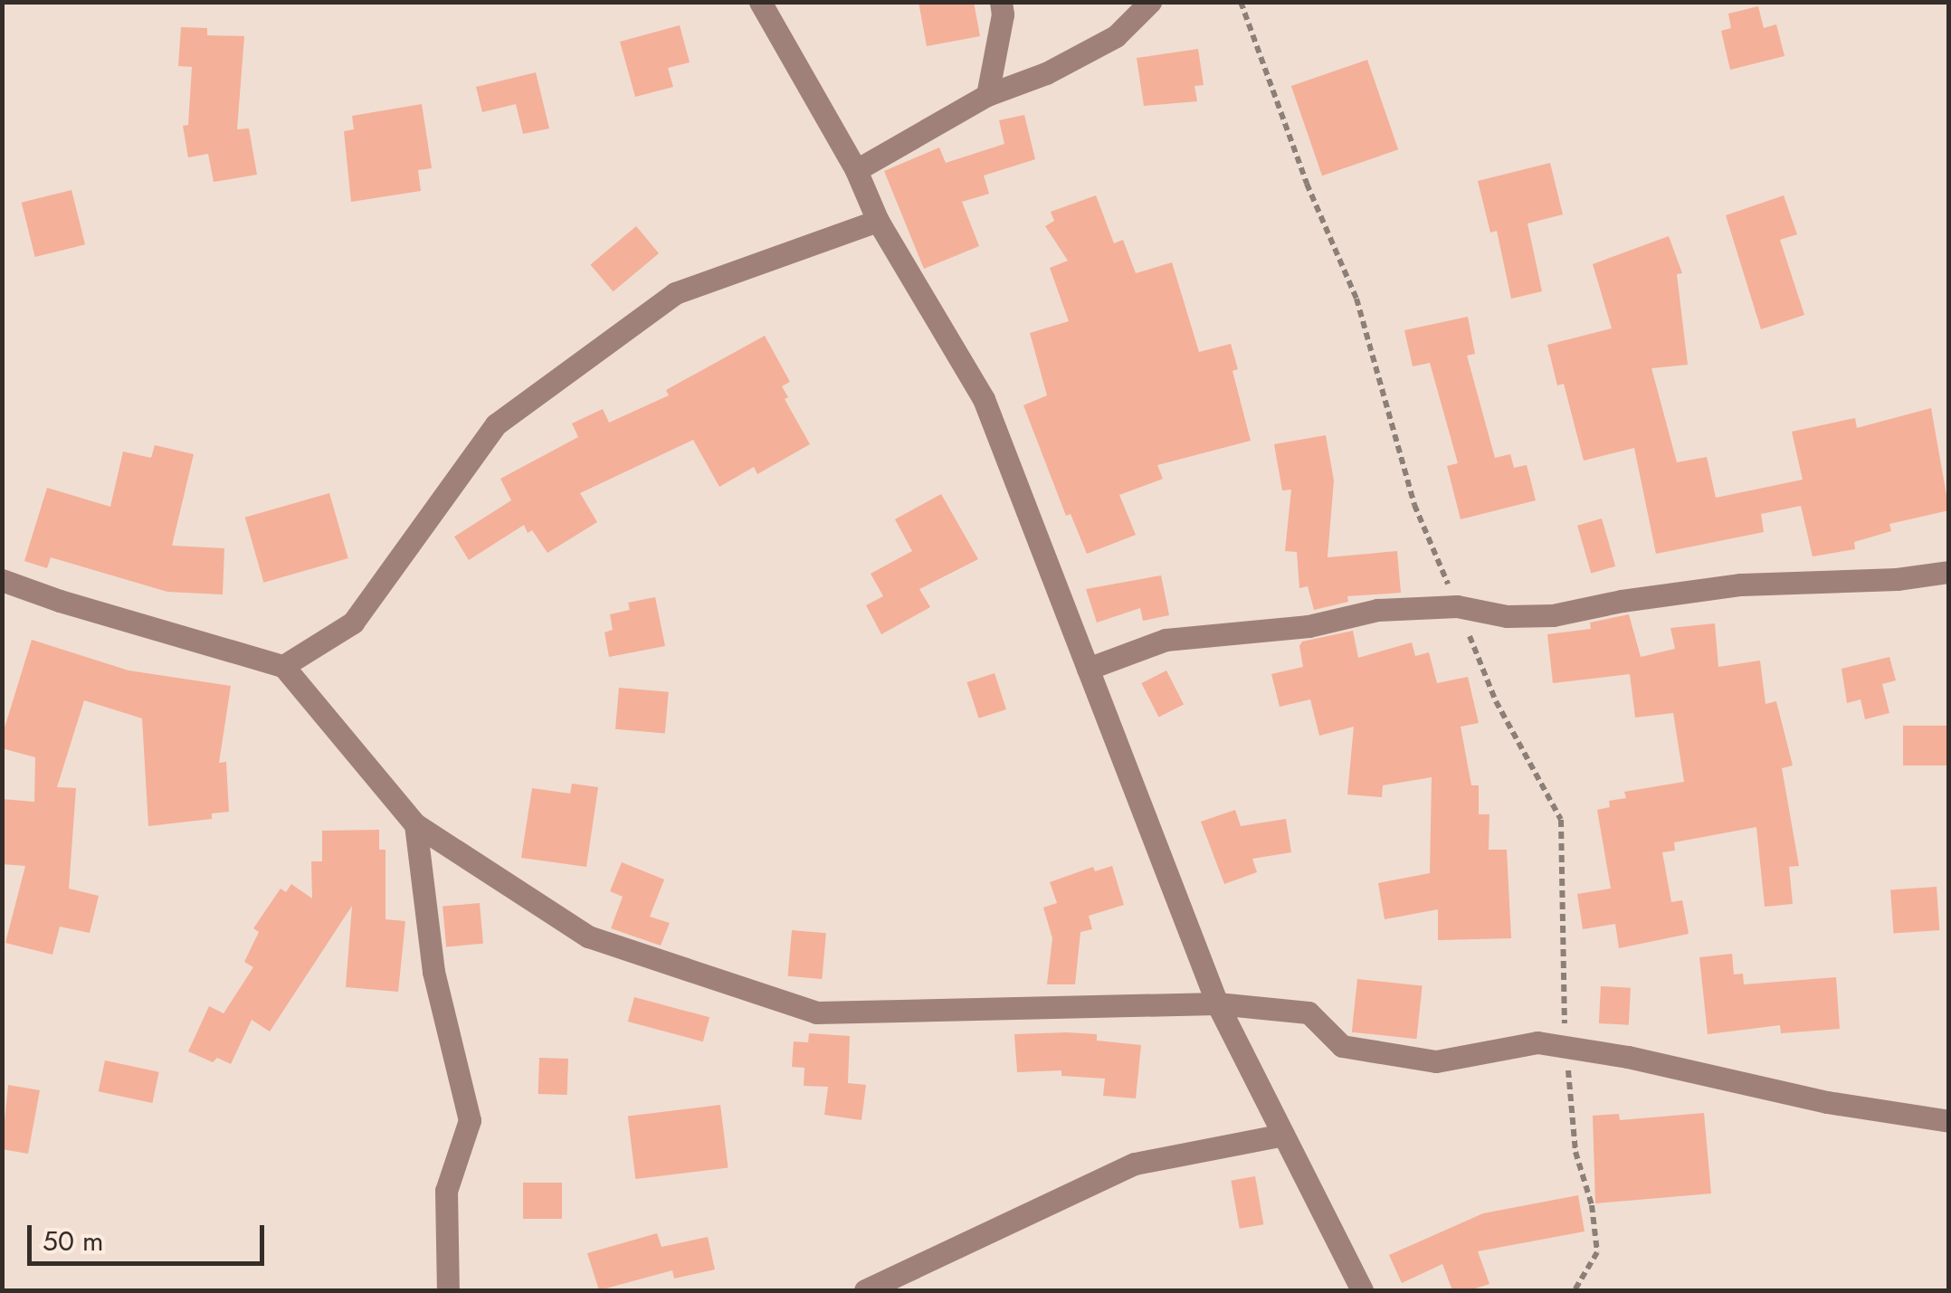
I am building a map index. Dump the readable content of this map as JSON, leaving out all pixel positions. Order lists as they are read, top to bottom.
{
  "scale_bar": "50 m"
}
